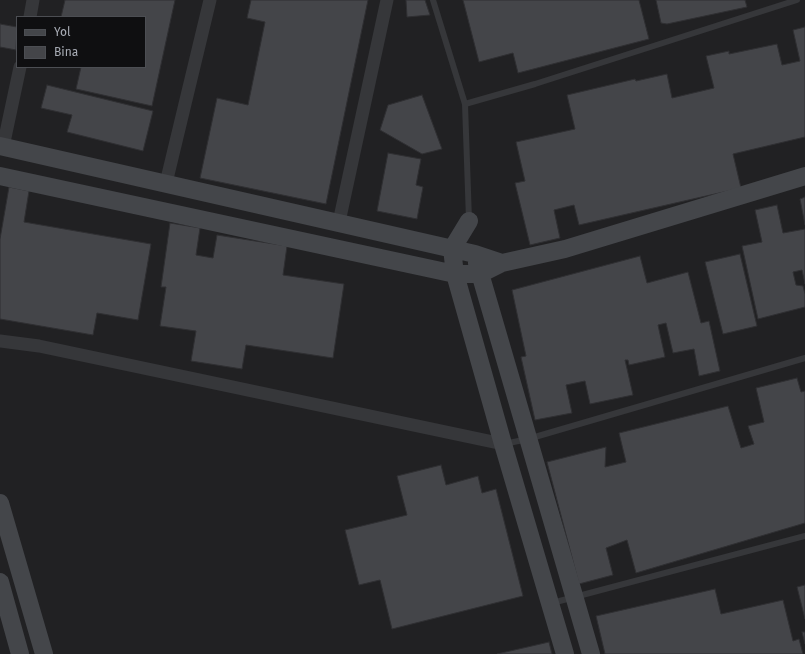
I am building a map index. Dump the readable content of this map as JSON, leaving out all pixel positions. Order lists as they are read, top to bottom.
{
  "legend": ["Yol", "Bina"]
}
